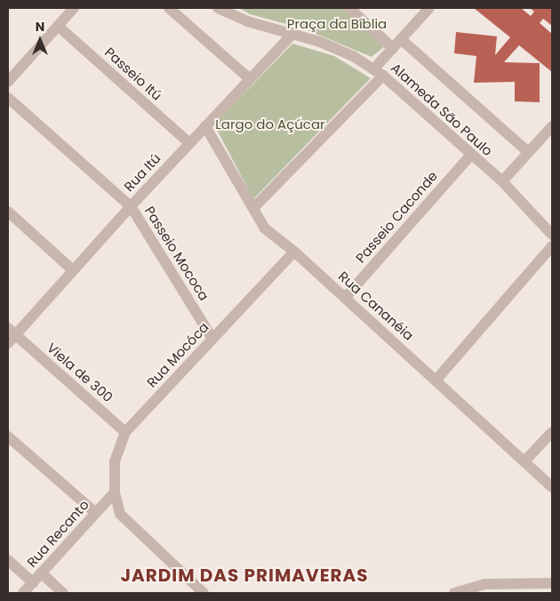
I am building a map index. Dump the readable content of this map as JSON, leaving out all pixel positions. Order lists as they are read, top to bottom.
{
  "streets": {
    "street": [
      "Passeio Itú",
      "Alameda São Paulo",
      "Rua Itú",
      "Passeio Caconde",
      "Passeio Mococa",
      "Rua Cananéia",
      "Rua Mocóca",
      "Viela de 300",
      "Rua Recanto"
    ]
  },
  "crossings": [
    ["Passeio Itú", "Rua Itú"],
    ["Alameda São Paulo", "Rua Itú"],
    ["Alameda São Paulo", "Passeio Caconde"],
    ["Rua Itú", "Passeio Mococa"],
    ["Rua Itú", "Rua Cananéia"],
    ["Rua Itú", "Viela de 300"],
    ["Passeio Caconde", "Rua Cananéia"],
    ["Passeio Mococa", "Rua Mocóca"],
    ["Rua Cananéia", "Rua Mocóca"],
    ["Rua Mocóca", "Viela de 300"],
    ["Rua Mocóca", "Rua Recanto"]
  ],
  "districts": ["JARDIM DAS PRIMAVERAS"],
  "parks": ["Praça da Bíblia", "Largo do Açúcar"],
  "north": "top"
}
